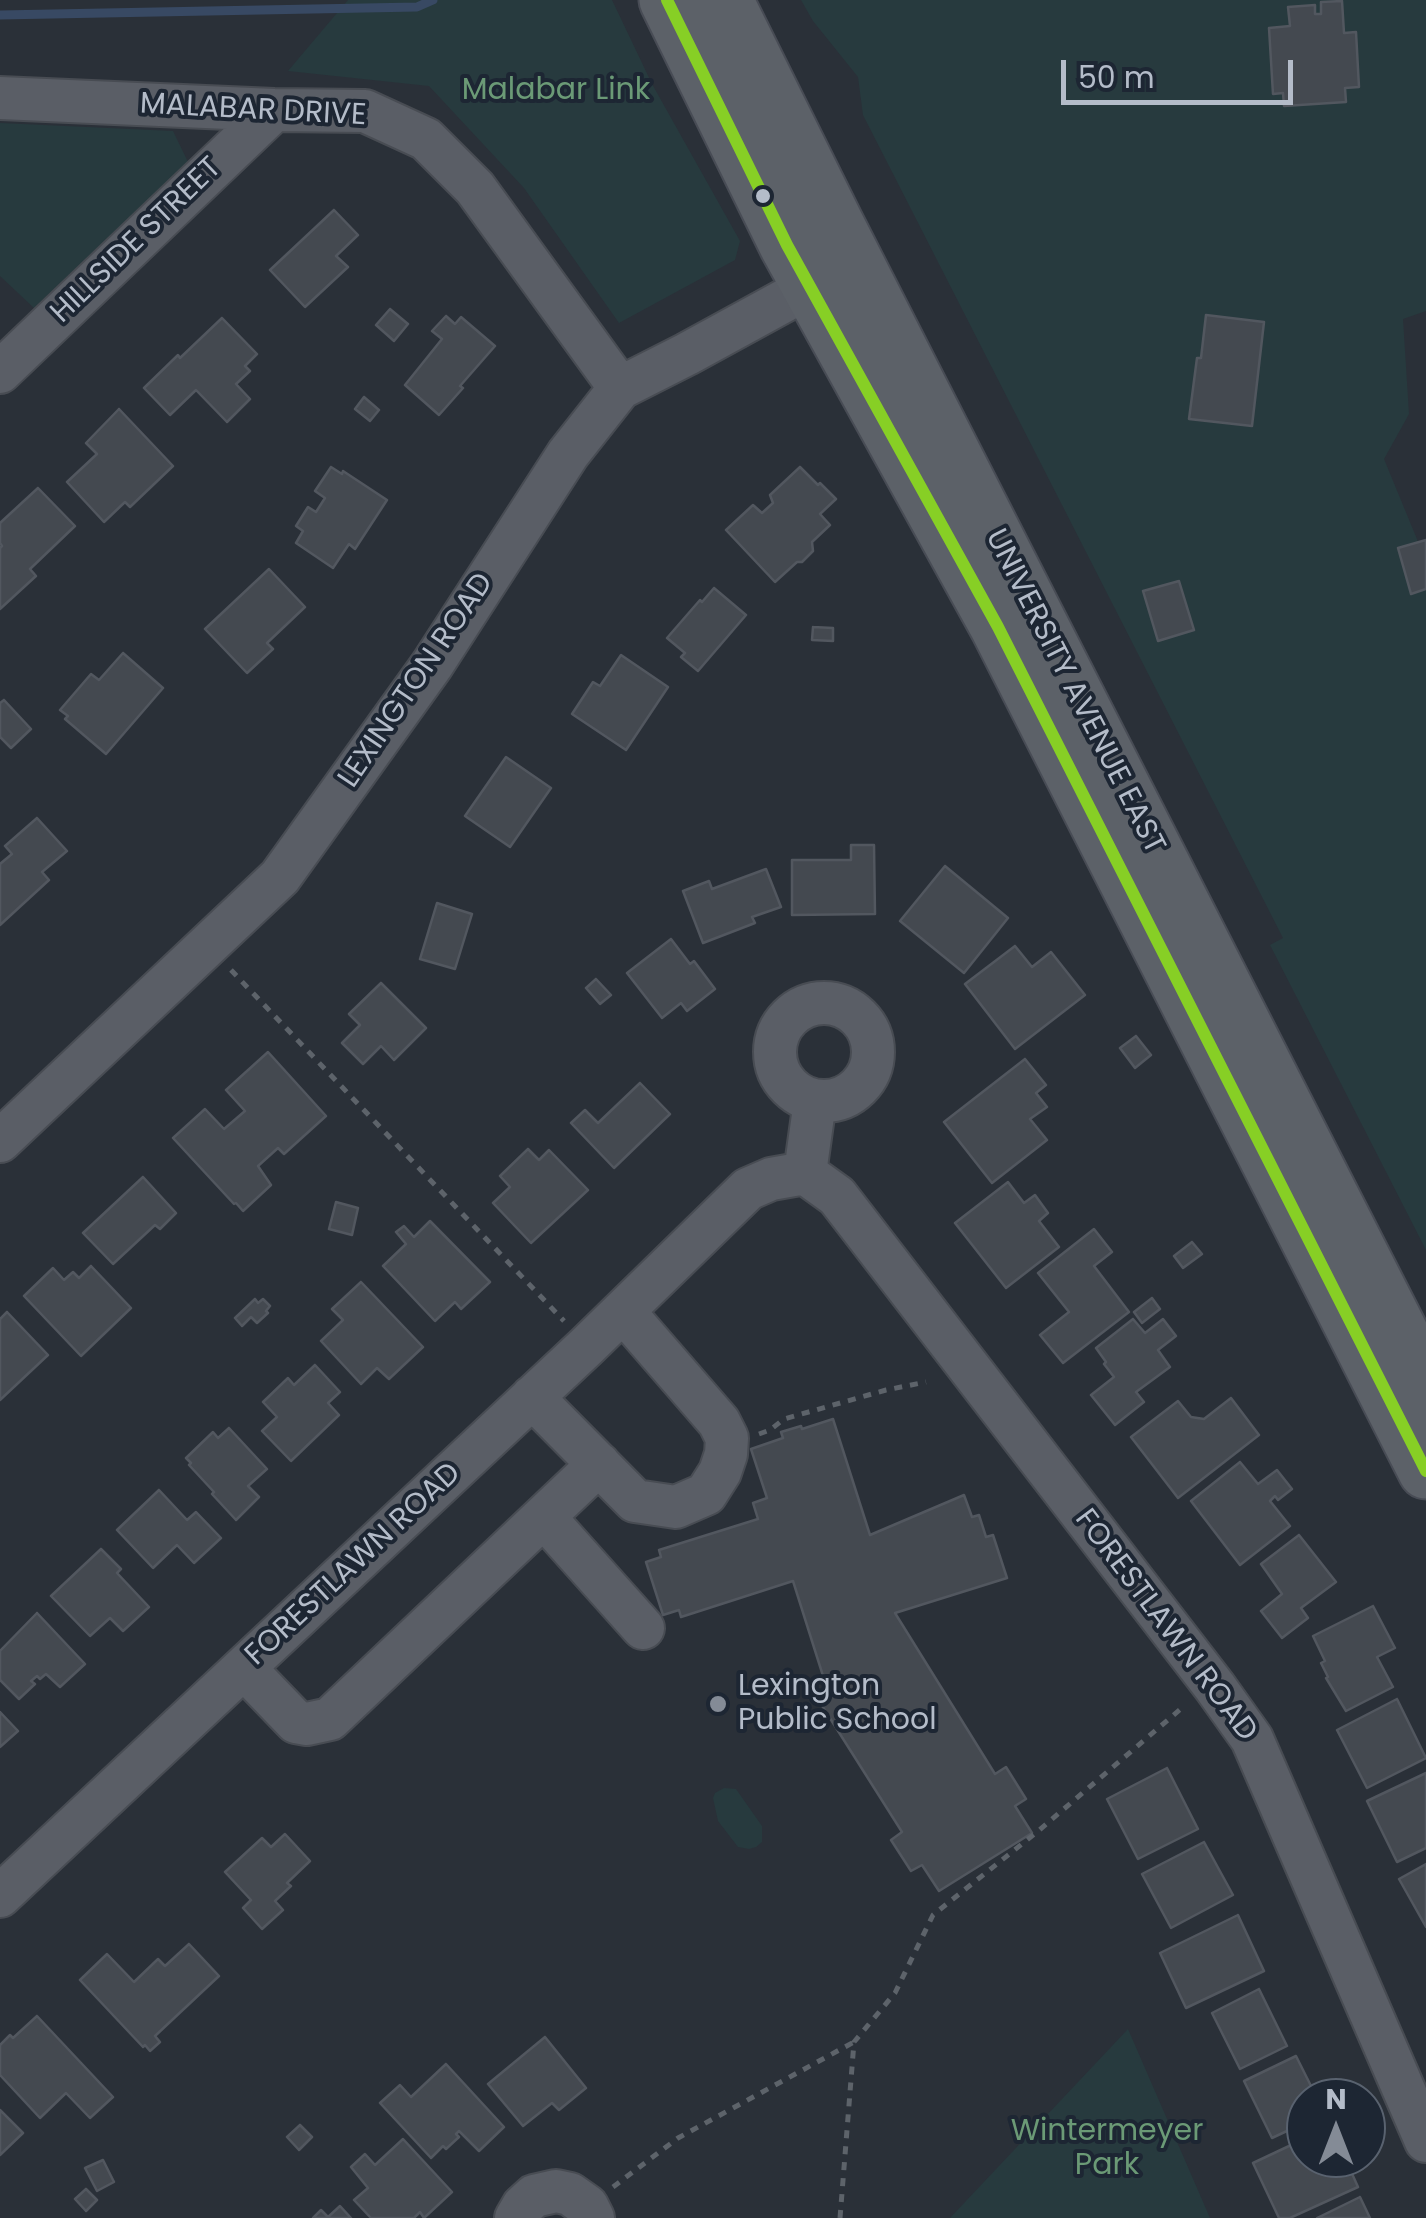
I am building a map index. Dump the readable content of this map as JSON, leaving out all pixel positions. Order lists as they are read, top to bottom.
{
  "streets": {
    "main road": ["UNIVERSITY AVENUE EAST"],
    "street": [
      "MALABAR DRIVE",
      "HILLSIDE STREET",
      "LEXINGTON ROAD",
      "FORESTLAWN ROAD"
    ]
  },
  "crossings": [
    ["MALABAR DRIVE", "HILLSIDE STREET"],
    ["MALABAR DRIVE", "LEXINGTON ROAD"],
    ["LEXINGTON ROAD", "UNIVERSITY AVENUE EAST"]
  ],
  "parks": ["Malabar Link", "Wintermeyer Park"],
  "places": ["Lexington Public School"],
  "scale_bar": "50 m",
  "north": "top"
}
